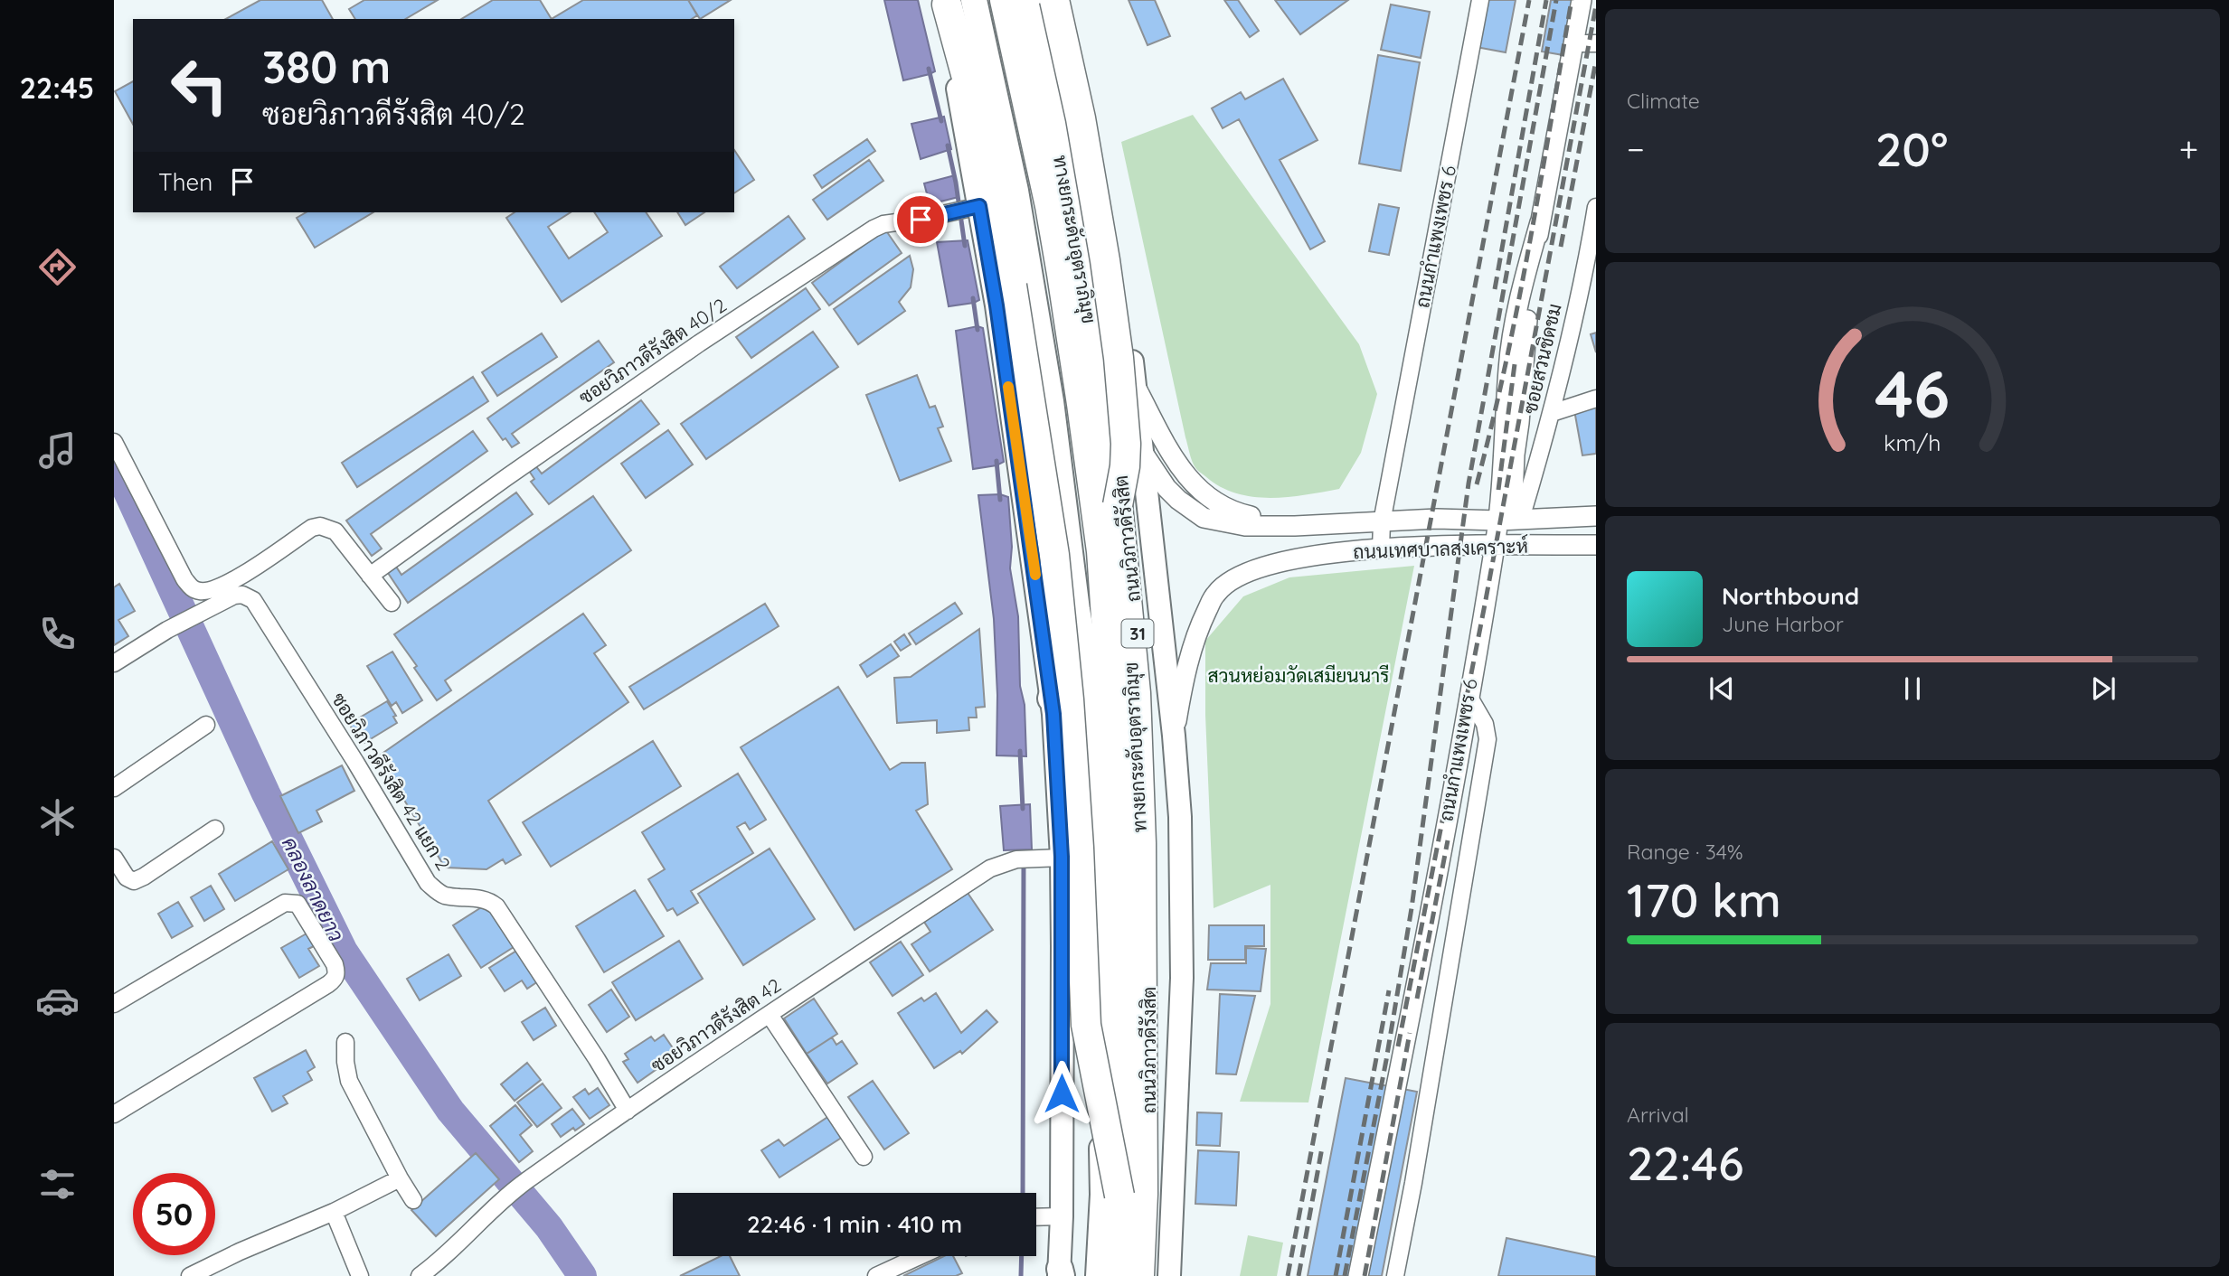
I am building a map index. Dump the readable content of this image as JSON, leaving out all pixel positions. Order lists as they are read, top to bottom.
{
  "streets": {
    "highway": ["ทางยกระดับอุตราภิมุข", "ถนนวิภาวดีรังสิต", "31"],
    "street": [
      "ถนนกำแพงเพชร 6",
      "ซอยวิภาวดีรังสิต 40/2",
      "ซอยสวนชิดชม",
      "ถนนเทศบาลสงเคราะห์",
      "ซอยวิภาวดีรังสิต 42 แยก 2",
      "ซอยวิภาวดีรังสิต 42"
    ]
  },
  "crossings": [
    ["ถนนกำแพงเพชร 6", "ซอยสวนชิดชม"],
    ["ถนนกำแพงเพชร 6", "ถนนเทศบาลสงเคราะห์"],
    ["ทางยกระดับอุตราภิมุข", "ถนนวิภาวดีรังสิต"],
    ["ซอยสวนชิดชม", "ถนนเทศบาลสงเคราะห์"],
    ["ถนนวิภาวดีรังสิต", "ถนนเทศบาลสงเคราะห์"],
    ["ซอยวิภาวดีรังสิต 42 แยก 2", "ซอยวิภาวดีรังสิต 42"]
  ],
  "water": ["คลองลาดยาว"],
  "parks": ["สวนหย่อมวัดเสมียนนารี"],
  "page": {
    "tabs": "22:45",
    "tile": [
      "Climate",
      ["Range · 34%", "170 km"],
      ["Arrival", "22:46"]
    ],
    "turn": ["380 m", "ซอยวิภาวดีรังสิต 40/2"],
    "heat": ["−", "20°", "+"],
    "then": "Then",
    "song": ["Northbound", "June Harbor"],
    "limit": "50",
    "trip": "22:46 · 1 min · 410 m",
    "gauge": ["46", "km/h"]
  }
}
